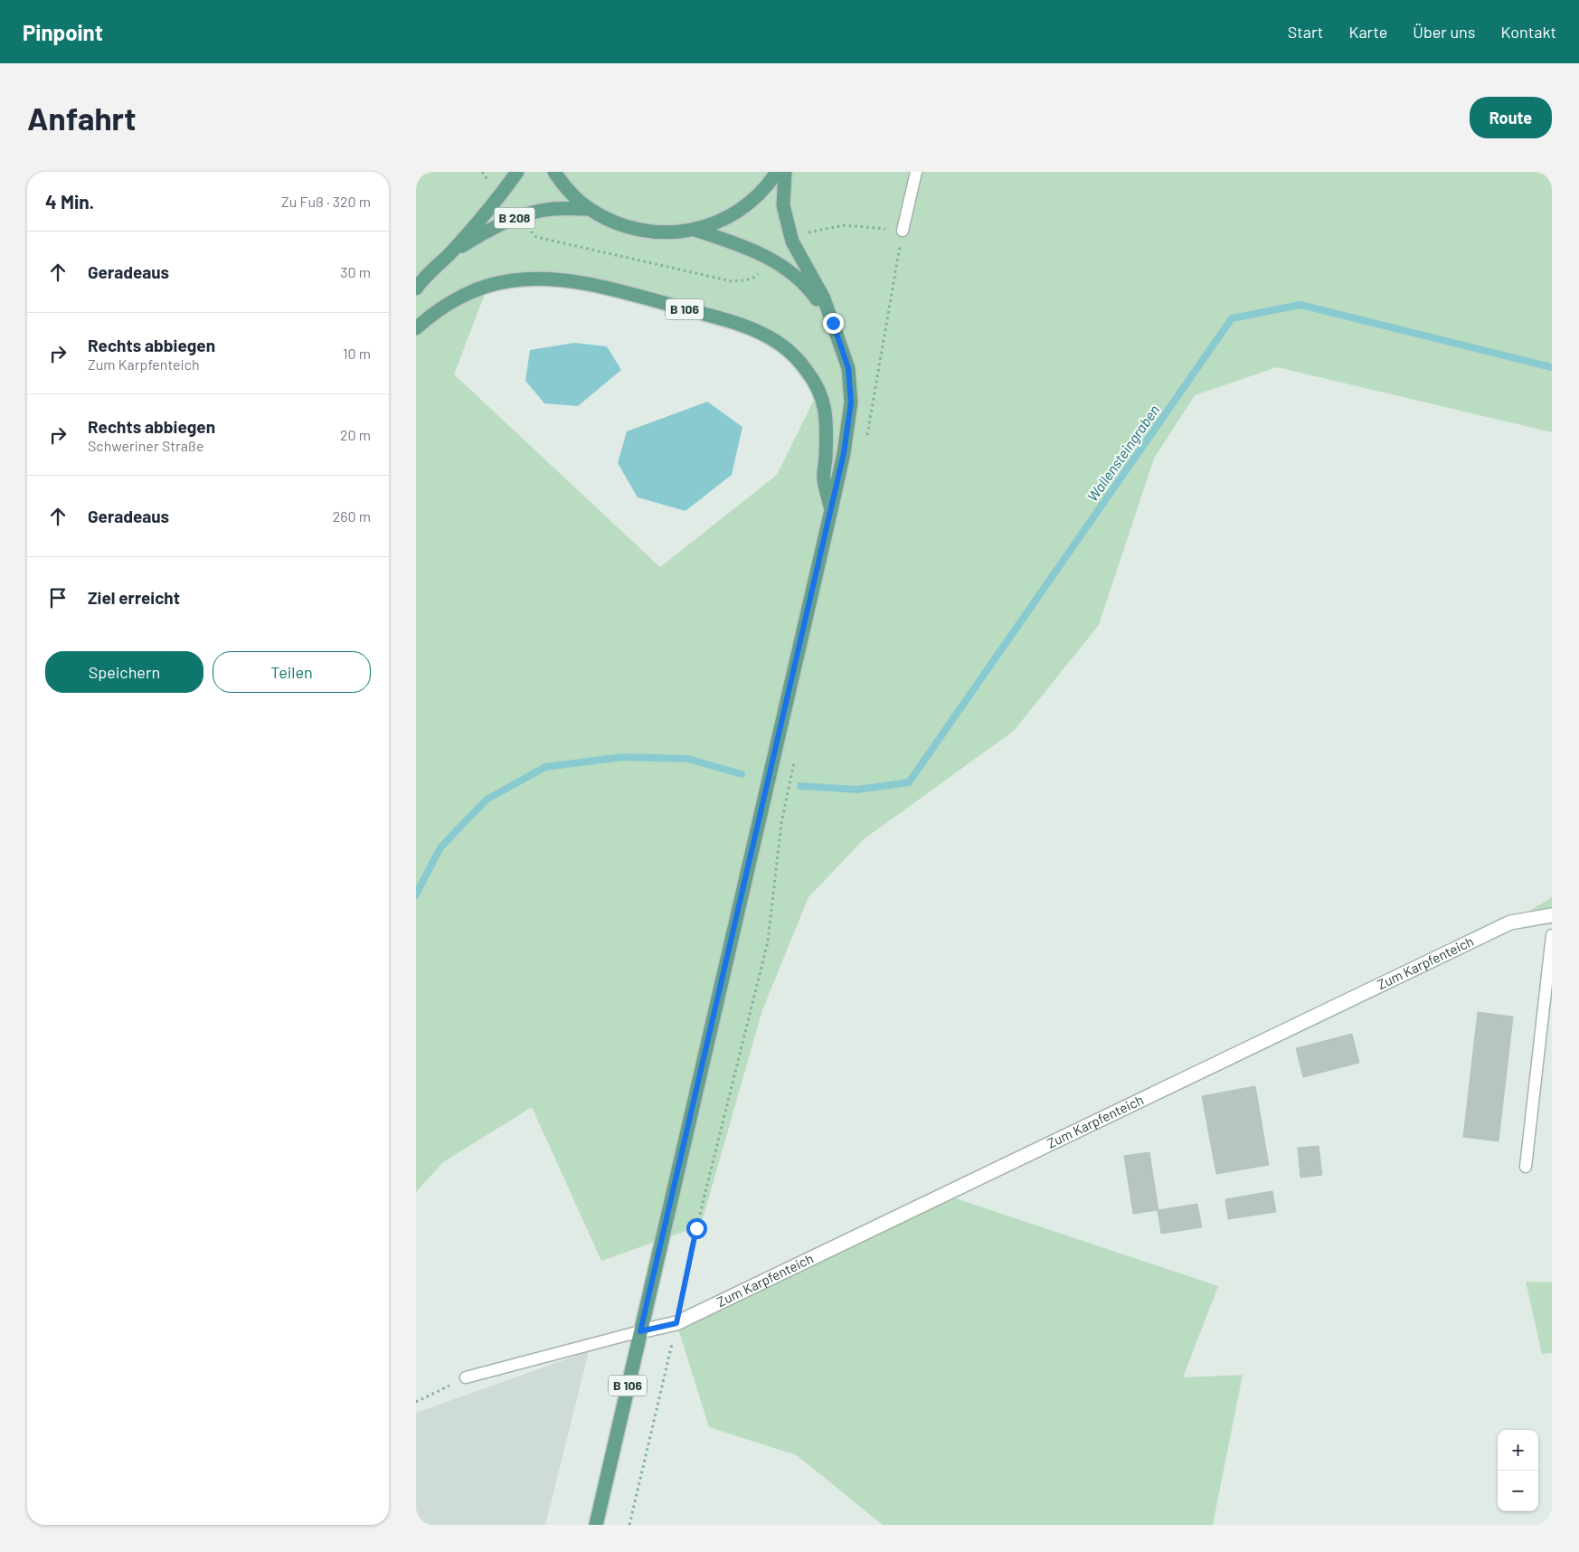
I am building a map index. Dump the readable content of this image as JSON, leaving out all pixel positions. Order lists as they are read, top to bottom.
{
  "streets": {
    "main road": ["B 208", "B 106"],
    "street": ["Zum Karpfenteich"]
  },
  "crossings": [
    ["B 208", "B 106"],
    ["B 106", "Zum Karpfenteich"]
  ],
  "water": ["Wallensteingraben"],
  "page": {
    "header": "Pinpoint",
    "nav": [
      "Start",
      "Karte",
      "Über uns",
      "Kontakt"
    ],
    "buttons": [
      "Route",
      ["Speichern", "Teilen"]
    ],
    "title": "Anfahrt",
    "heading": ["4 Min.", "Zu Fuß · 320 m"],
    "list": [
      ["Geradeaus", "30 m"],
      ["Rechts abbiegen", "Zum Karpfenteich", "10 m"],
      ["Rechts abbiegen", "Schweriner Straße", "20 m"],
      ["Geradeaus", "260 m"],
      "Ziel erreicht"
    ],
    "map_buttons": ["+", "−"]
  }
}
